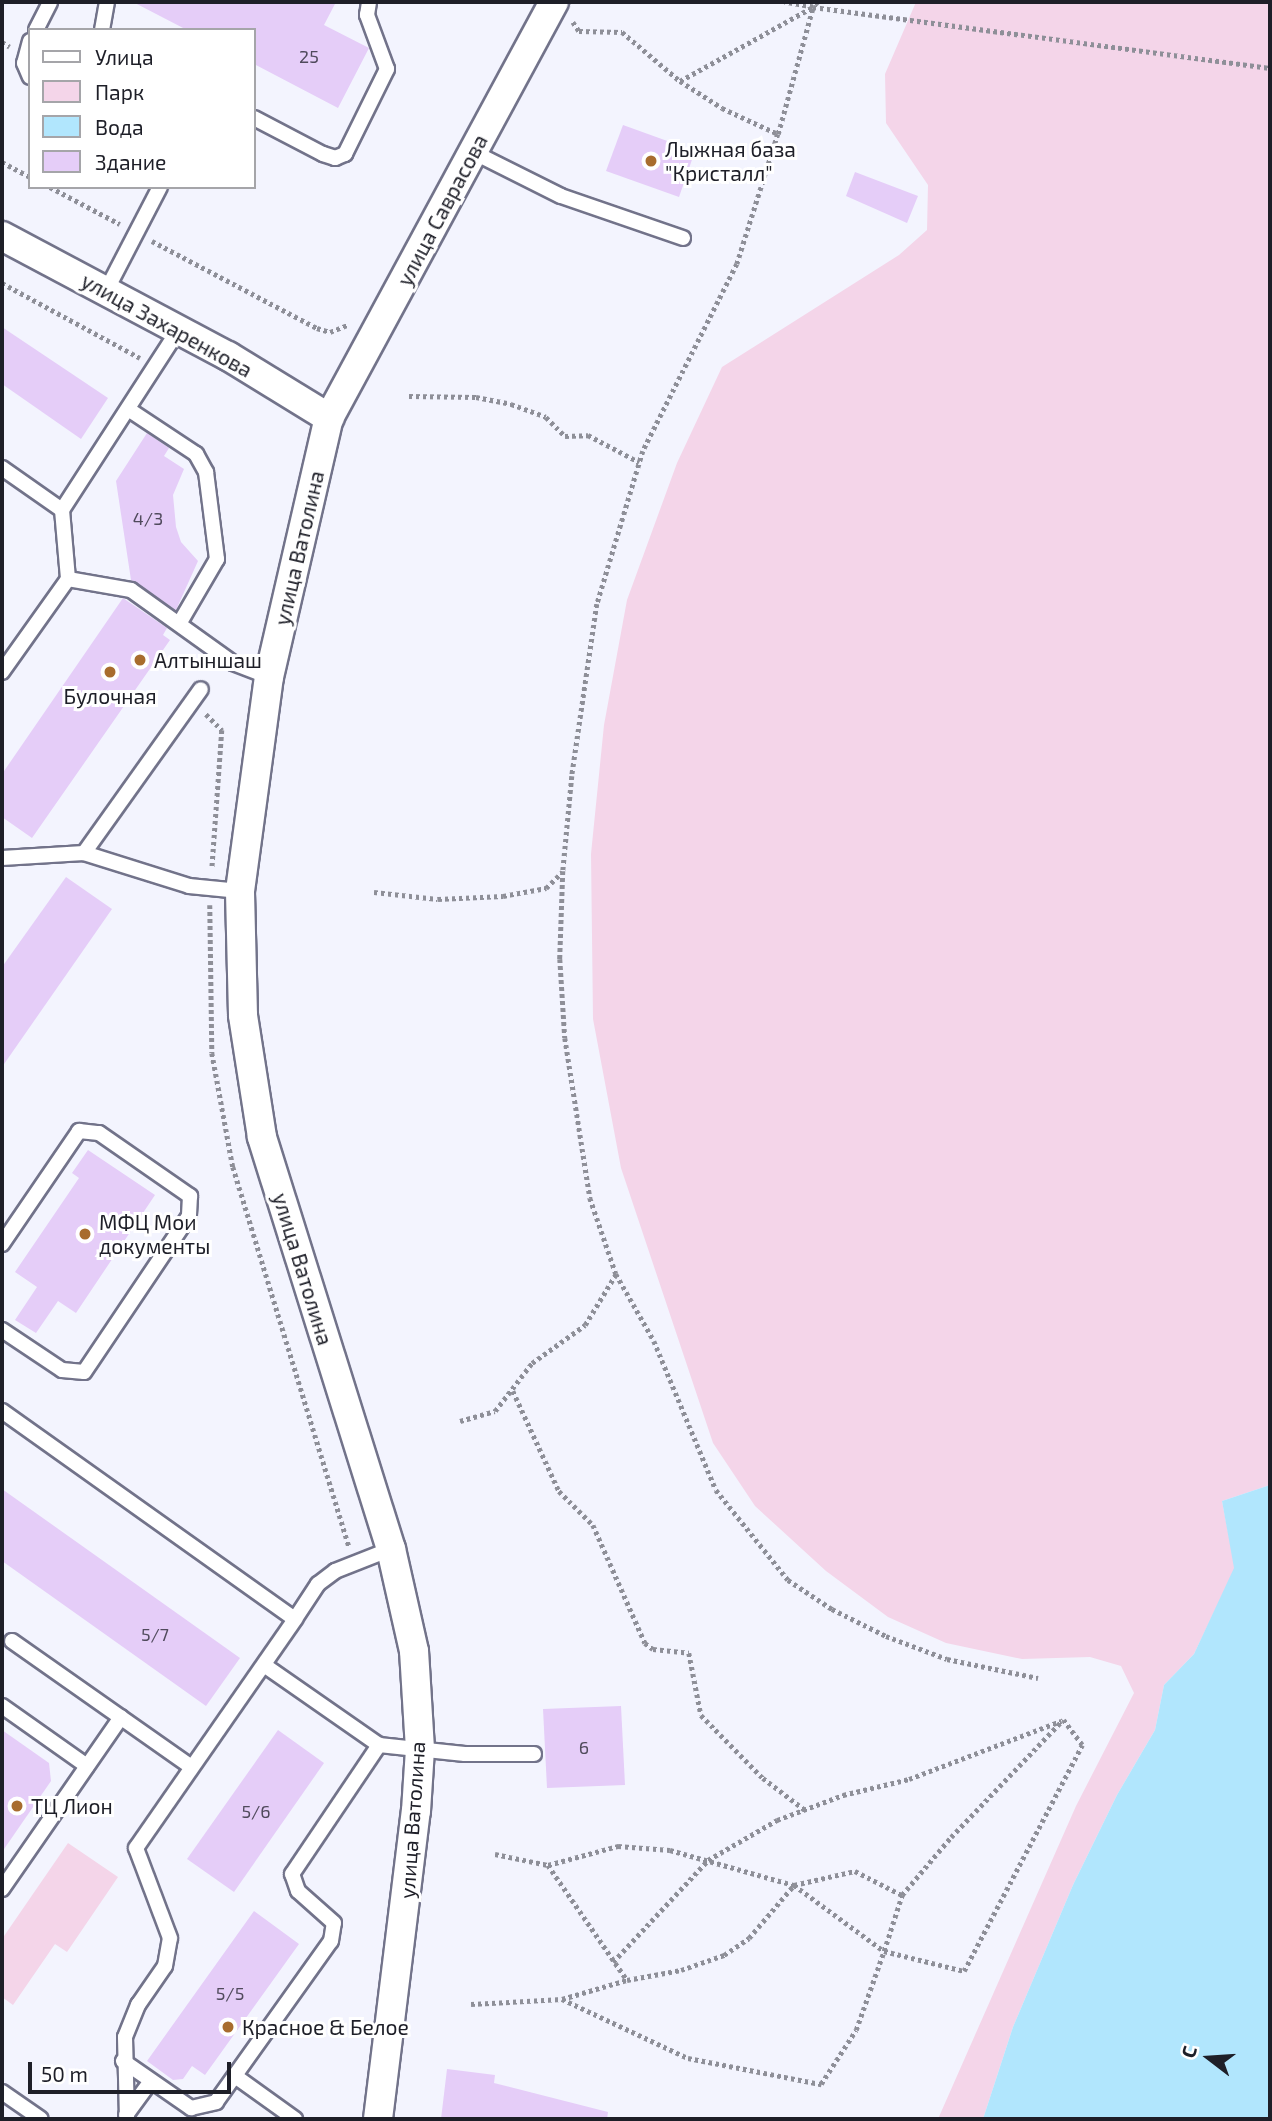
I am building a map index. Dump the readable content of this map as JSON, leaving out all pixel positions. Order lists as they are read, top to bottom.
{
  "streets": {
    "street": ["улица Саврасова", "улица Захаренкова", "улица Ватолина"]
  },
  "crossings": [
    ["улица Саврасова", "улица Захаренкова"],
    ["улица Саврасова", "улица Ватолина"],
    ["улица Захаренкова", "улица Ватолина"]
  ],
  "places": [
    "Лыжная база \"Кристалл\"",
    "Алтыншаш",
    "Булочная",
    "МФЦ Мои документы",
    "ТЦ Лион",
    "Красное & Белое"
  ],
  "house_numbers": [
    "25",
    "4/3",
    "5/7",
    "6",
    "5/6",
    "5/5"
  ],
  "legend": [
    "Улица",
    "Парк",
    "Вода",
    "Здание"
  ],
  "scale_bar": "50 m",
  "north": "left"
}
